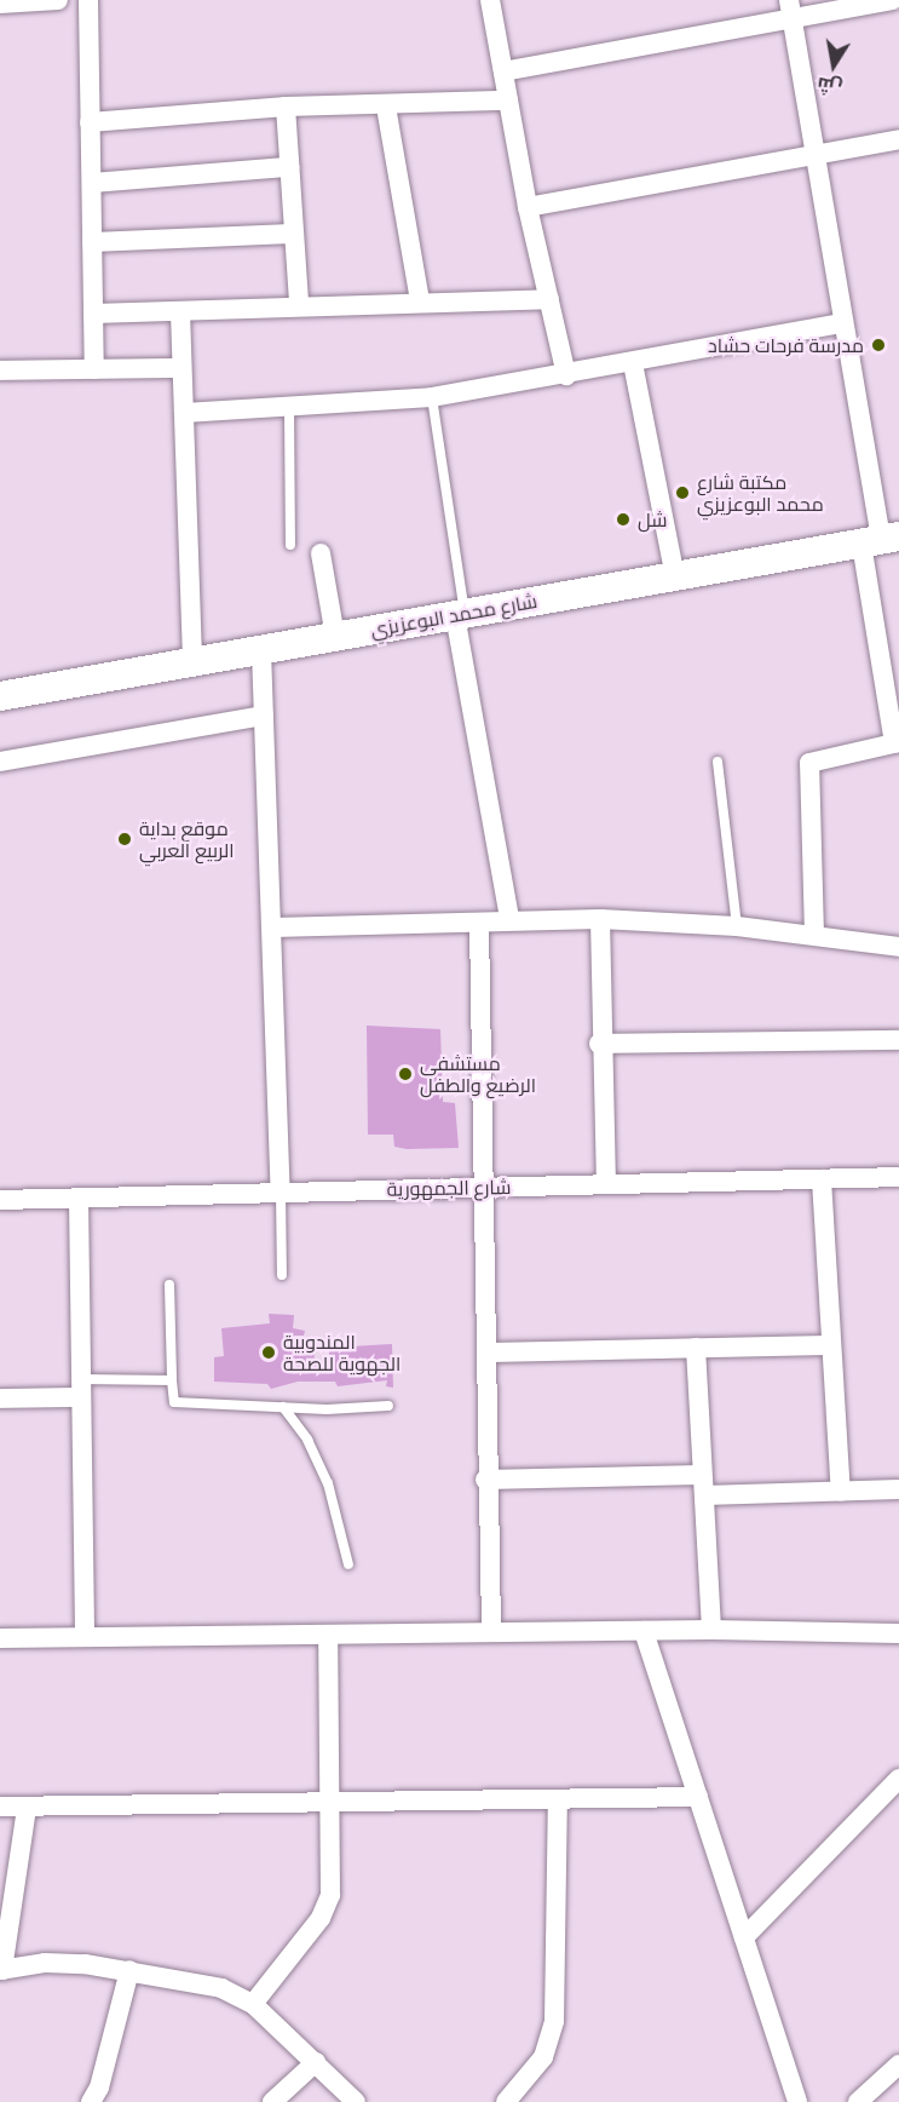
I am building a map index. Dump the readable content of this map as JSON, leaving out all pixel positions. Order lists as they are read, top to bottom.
{
  "streets": {
    "main road": ["شارع محمد البوعزيزي"],
    "street": ["شارع الجمهورية"]
  },
  "places": [
    "مدرسة فرحات حشاد",
    "مكتبة شارع محمد البوعزيزي",
    "شل",
    "موقع بداية الربيع العربي",
    "مستشفى الرضيع والطفل",
    "المندوبية الجهوية للصحة"
  ],
  "north": "bottom"
}
